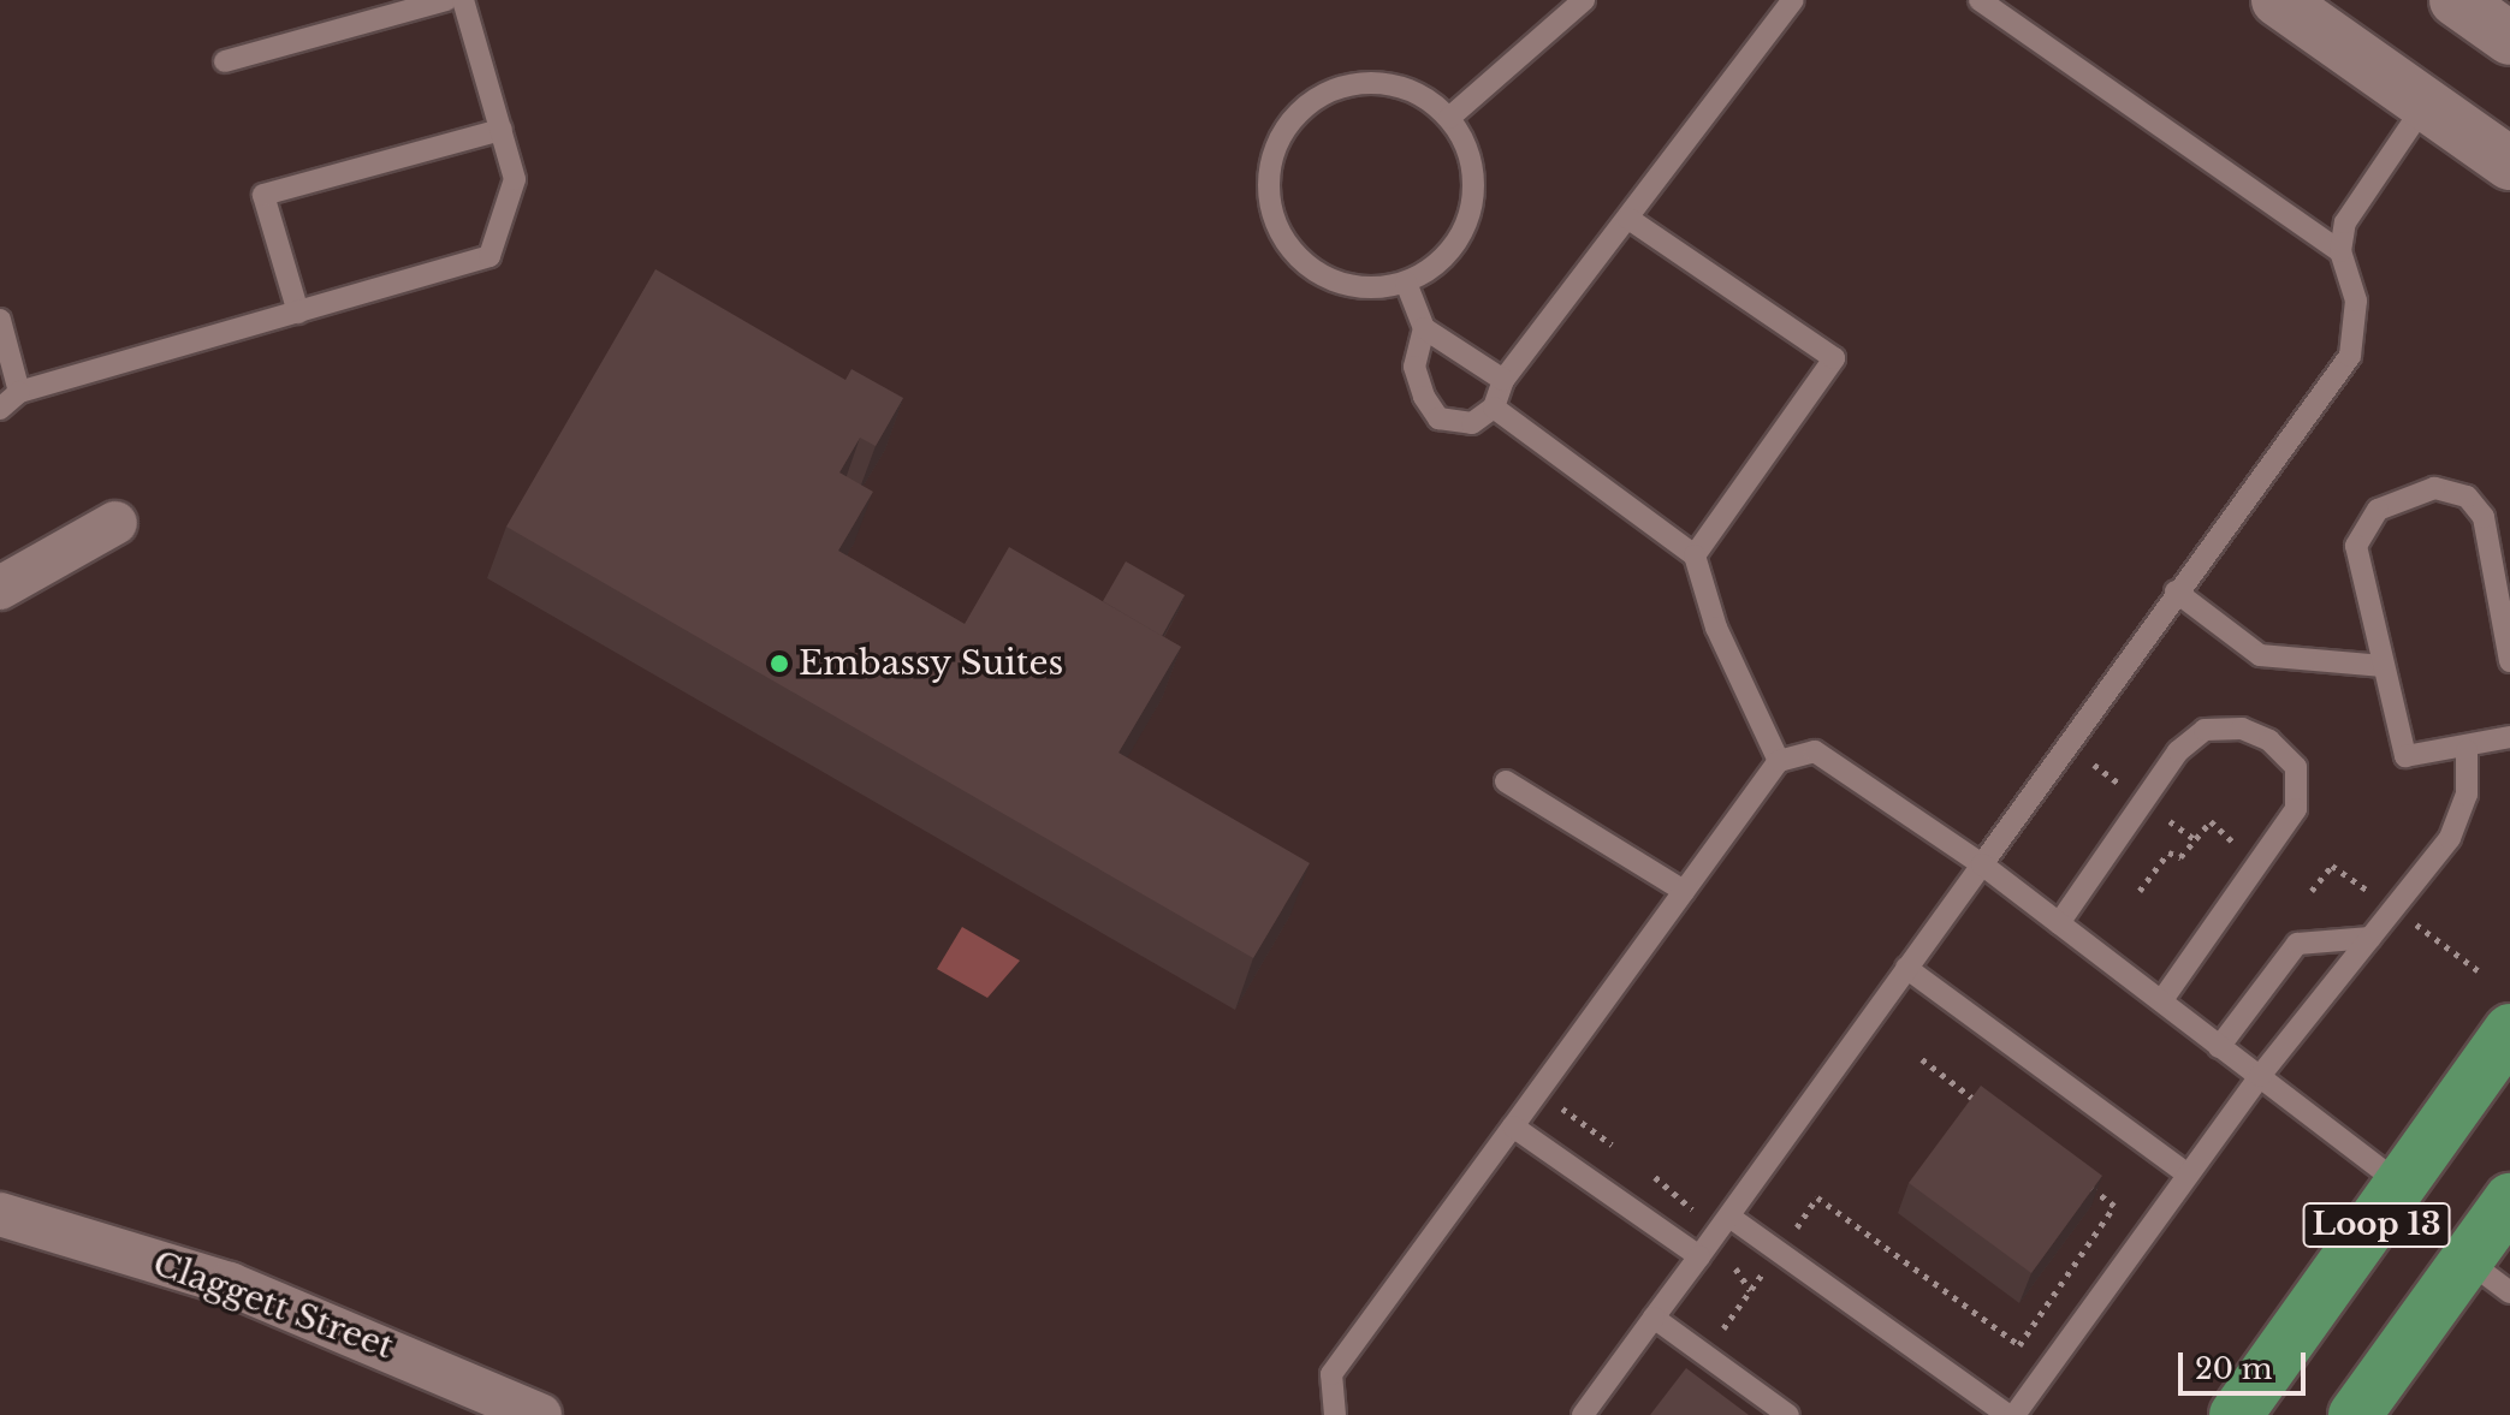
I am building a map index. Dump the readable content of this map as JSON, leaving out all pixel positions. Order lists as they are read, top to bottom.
{
  "streets": {
    "main road": ["Loop 13"],
    "street": ["Claggett Street"]
  },
  "places": ["Embassy Suites"],
  "scale_bar": "20 m"
}
